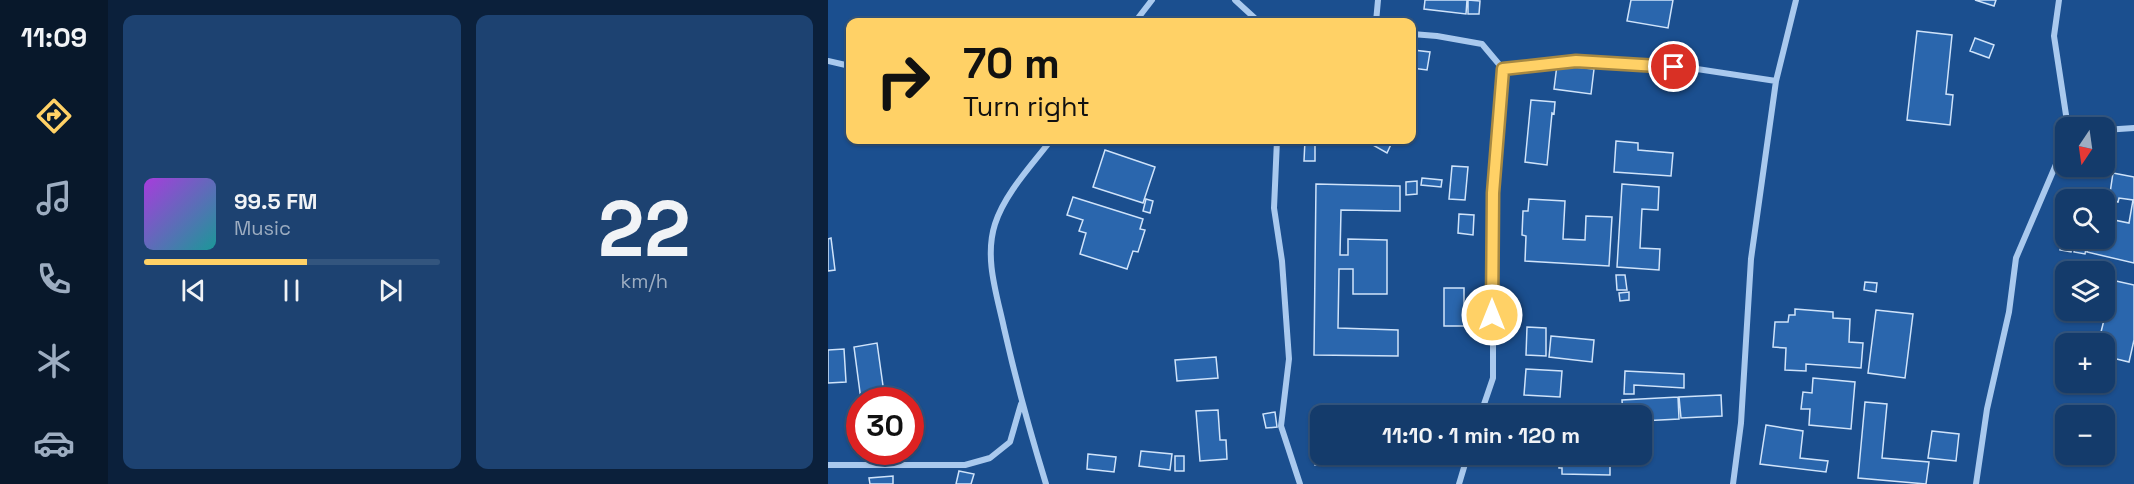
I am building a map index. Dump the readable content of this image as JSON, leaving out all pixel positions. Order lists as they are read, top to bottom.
{
  "north": "bottom",
  "page": {
    "tabs": "11:09",
    "tile": ["22", "km/h"],
    "turn": ["70 m", "Turn right"],
    "map_buttons": ["+", "−"],
    "song": ["99.5 FM", "Music"],
    "limit": "30",
    "trip": "11:10 · 1 min · 120 m"
  }
}
